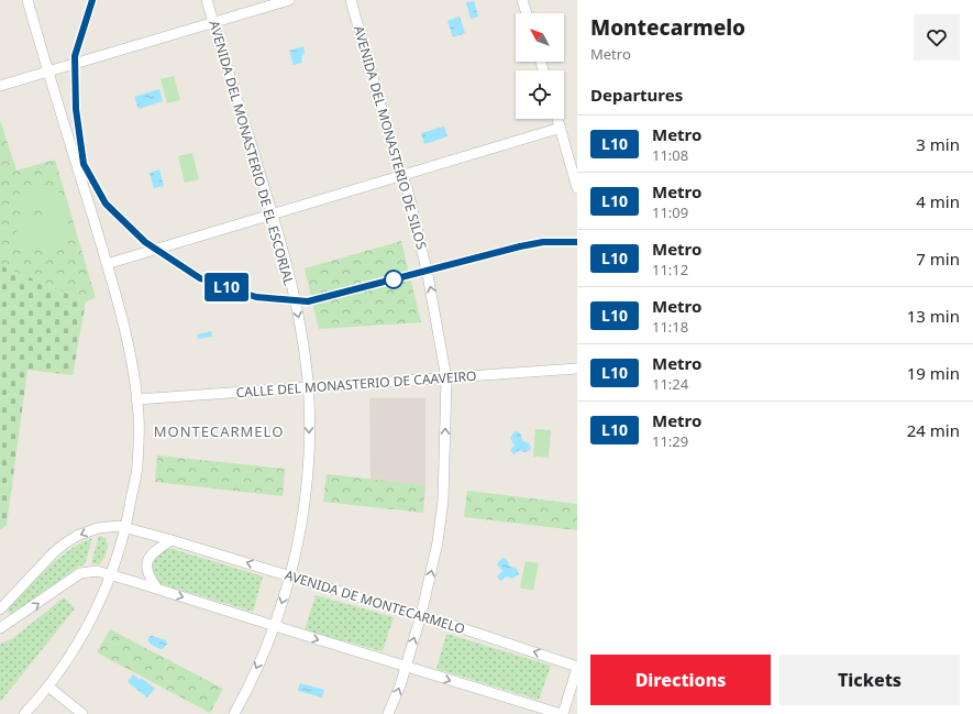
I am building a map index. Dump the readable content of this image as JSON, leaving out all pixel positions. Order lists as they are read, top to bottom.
{
  "streets": {
    "street": [
      "AVENIDA DEL MONASTERIO DE SILOS",
      "AVENIDA DEL MONASTERIO DE EL ESCORIAL",
      "CALLE DEL MONASTERIO DE CAAVEIRO",
      "AVENIDA DE MONTECARMELO"
    ]
  },
  "crossings": [
    ["AVENIDA DEL MONASTERIO DE SILOS", "CALLE DEL MONASTERIO DE CAAVEIRO"],
    ["AVENIDA DEL MONASTERIO DE SILOS", "AVENIDA DE MONTECARMELO"],
    ["AVENIDA DEL MONASTERIO DE EL ESCORIAL", "CALLE DEL MONASTERIO DE CAAVEIRO"],
    ["AVENIDA DEL MONASTERIO DE EL ESCORIAL", "AVENIDA DE MONTECARMELO"]
  ],
  "one_way": ["AVENIDA DEL MONASTERIO DE SILOS", "AVENIDA DEL MONASTERIO DE EL ESCORIAL"],
  "districts": ["MONTECARMELO"],
  "lines": ["metro line L10"],
  "north": "top left",
  "page": {
    "on_map": "L10",
    "heading": [
      ["Montecarmelo", "Metro"],
      "Departures"
    ],
    "list": [
      {
        "mark": "L10",
        "name": "Metro",
        "note": "11:08",
        "value": "3 min"
      },
      {
        "mark": "L10",
        "name": "Metro",
        "note": "11:09",
        "value": "4 min"
      },
      {
        "mark": "L10",
        "name": "Metro",
        "note": "11:12",
        "value": "7 min"
      },
      {
        "mark": "L10",
        "name": "Metro",
        "note": "11:18",
        "value": "13 min"
      },
      {
        "mark": "L10",
        "name": "Metro",
        "note": "11:24",
        "value": "19 min"
      },
      {
        "mark": "L10",
        "name": "Metro",
        "note": "11:29",
        "value": "24 min"
      }
    ],
    "buttons": ["Directions", "Tickets"]
  }
}
